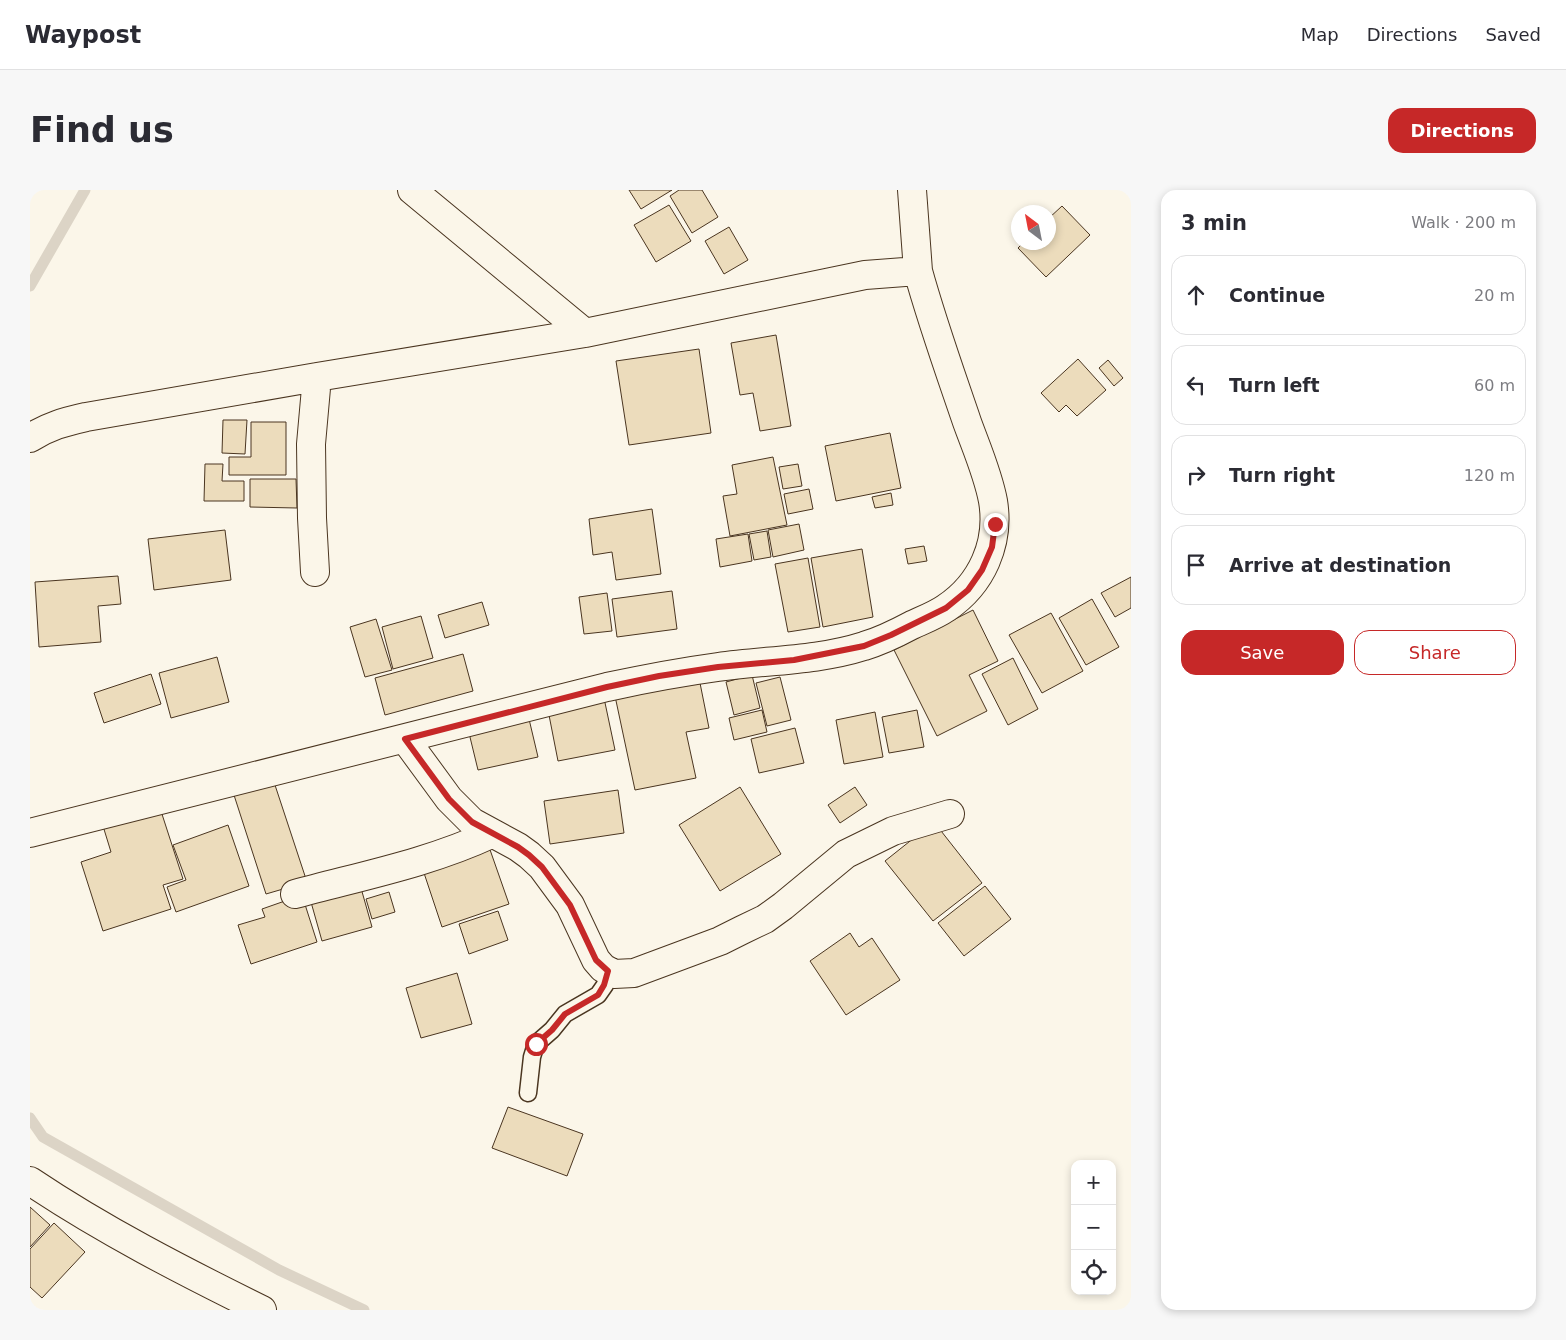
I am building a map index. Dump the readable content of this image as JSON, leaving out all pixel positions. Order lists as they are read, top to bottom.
{
  "north": "top left",
  "page": {
    "header": "Waypost",
    "nav": ["Map", "Directions", "Saved"],
    "buttons": [
      "Directions",
      ["Save", "Share"]
    ],
    "title": "Find us",
    "heading": ["3 min", "Walk · 200 m"],
    "list": [
      ["Continue", "20 m"],
      ["Turn left", "60 m"],
      ["Turn right", "120 m"],
      "Arrive at destination"
    ],
    "map_buttons": ["+", "−"]
  }
}
